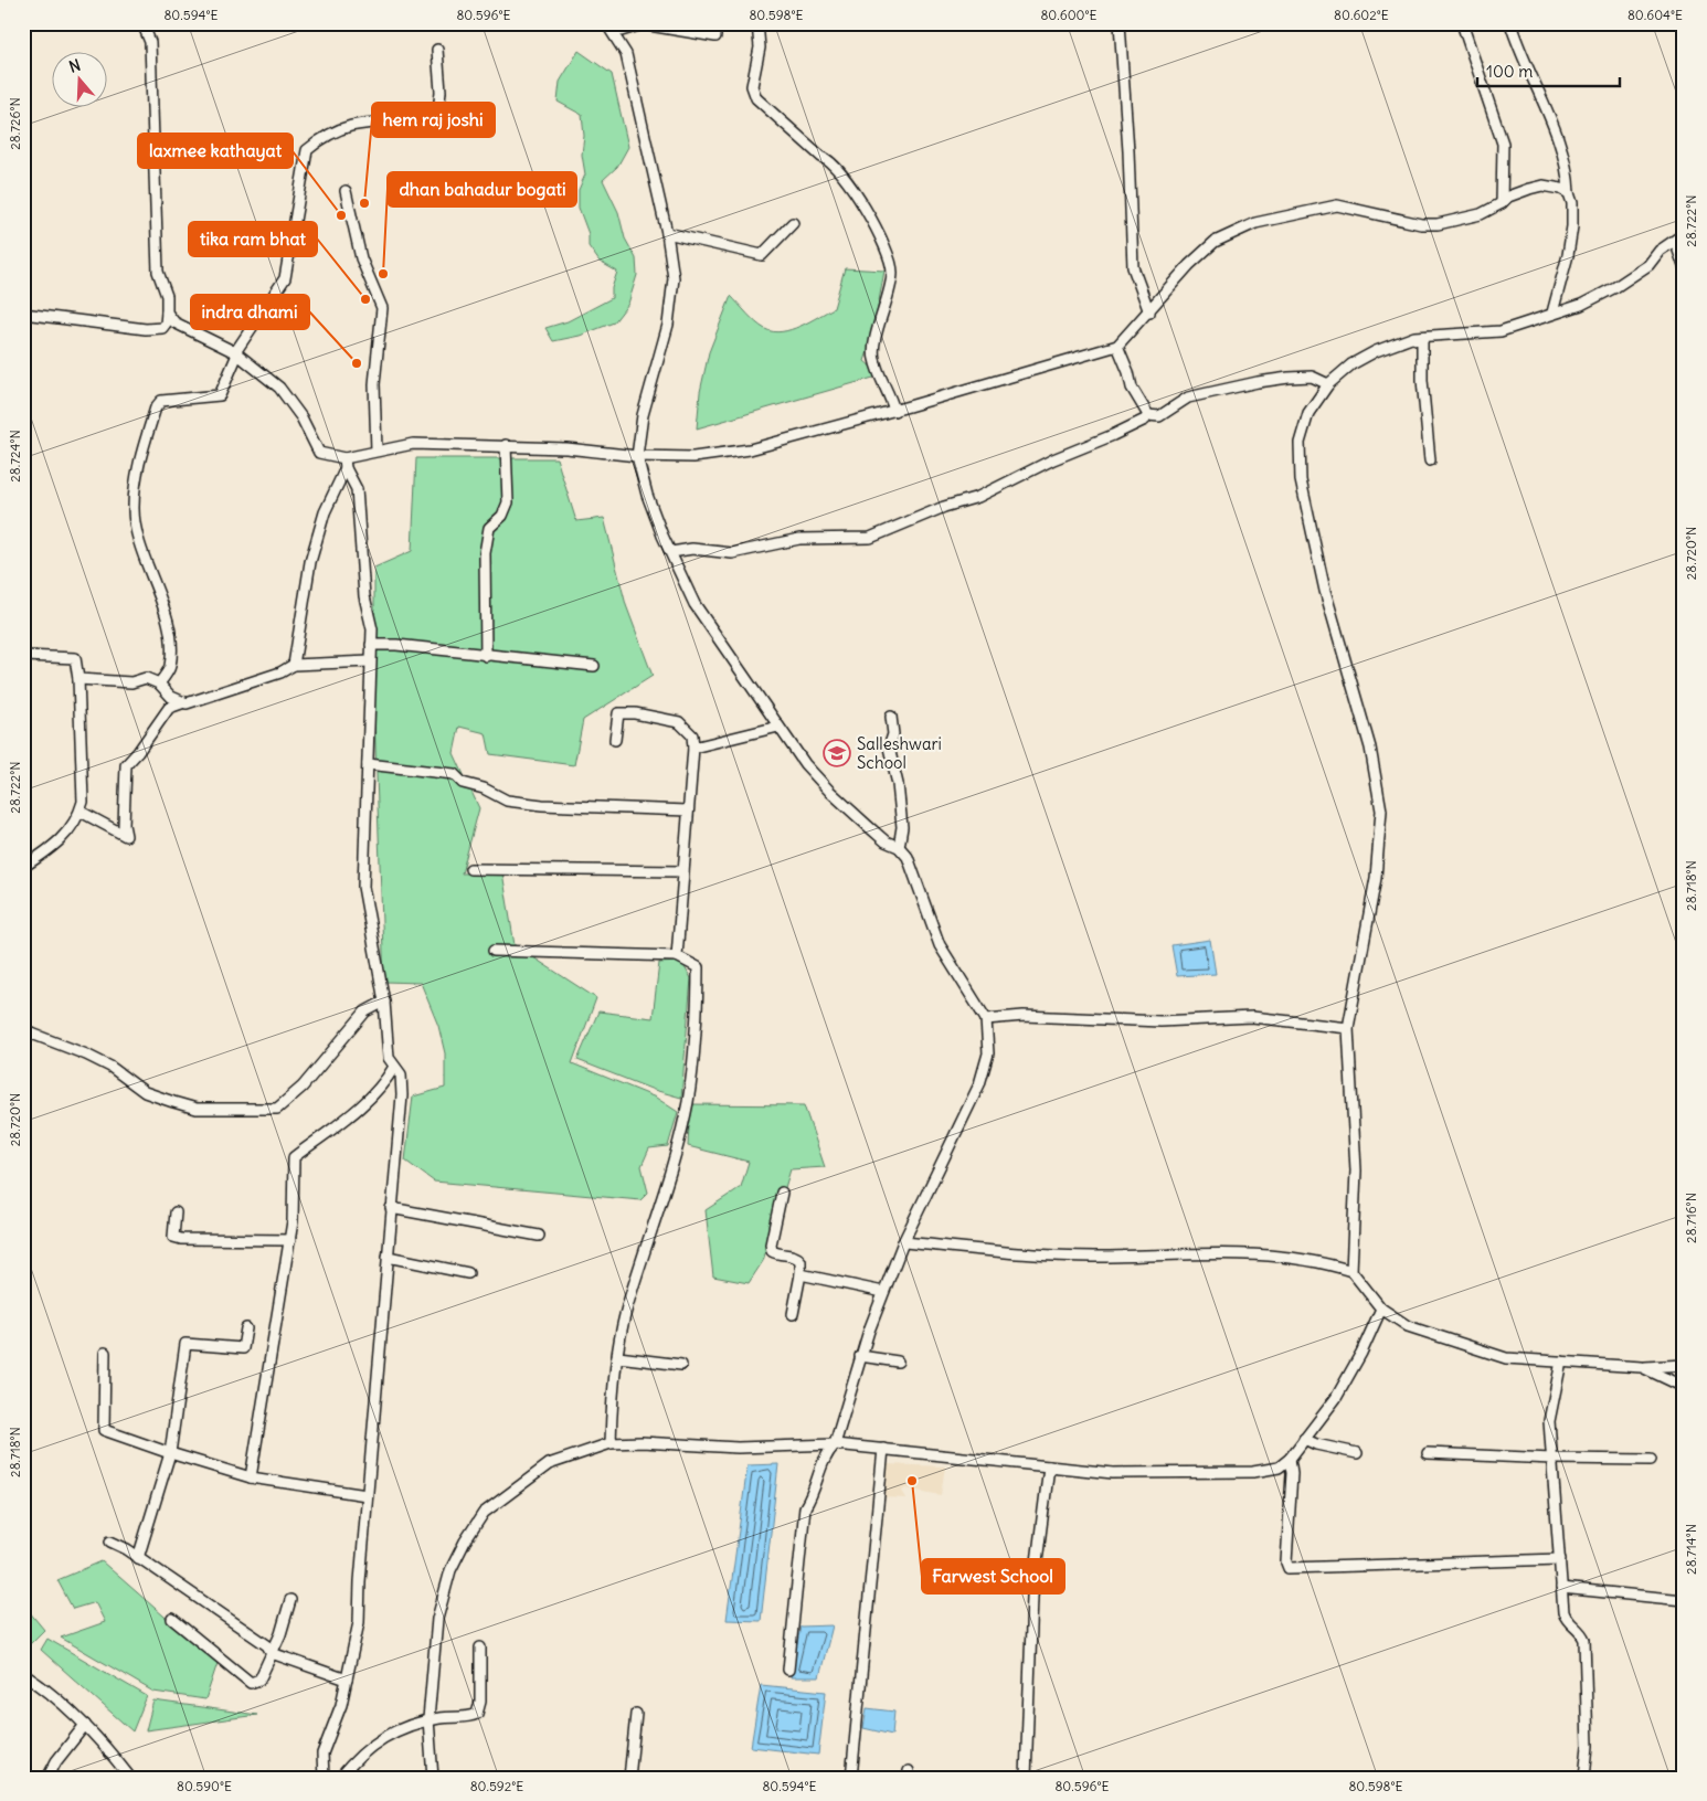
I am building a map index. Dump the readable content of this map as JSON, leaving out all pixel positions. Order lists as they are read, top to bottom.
{
  "places": {
    "other": [
      "hem raj joshi",
      "laxmee kathayat",
      "dhan bahadur bogati",
      "tika ram bhat",
      "indra dhami",
      "Farwest School"
    ],
    "school or university": ["Salleshwari School"]
  },
  "scale_bar": "100 m",
  "north": "top",
  "coordinates": [
    "80.594°E",
    "80.596°E",
    "80.598°E",
    "80.600°E",
    "80.602°E",
    "80.604°E",
    "28.726°N",
    "28.722°N",
    "28.724°N",
    "28.720°N",
    "28.718°N",
    "28.716°N",
    "28.714°N",
    "80.590°E",
    "80.592°E"
  ]
}
